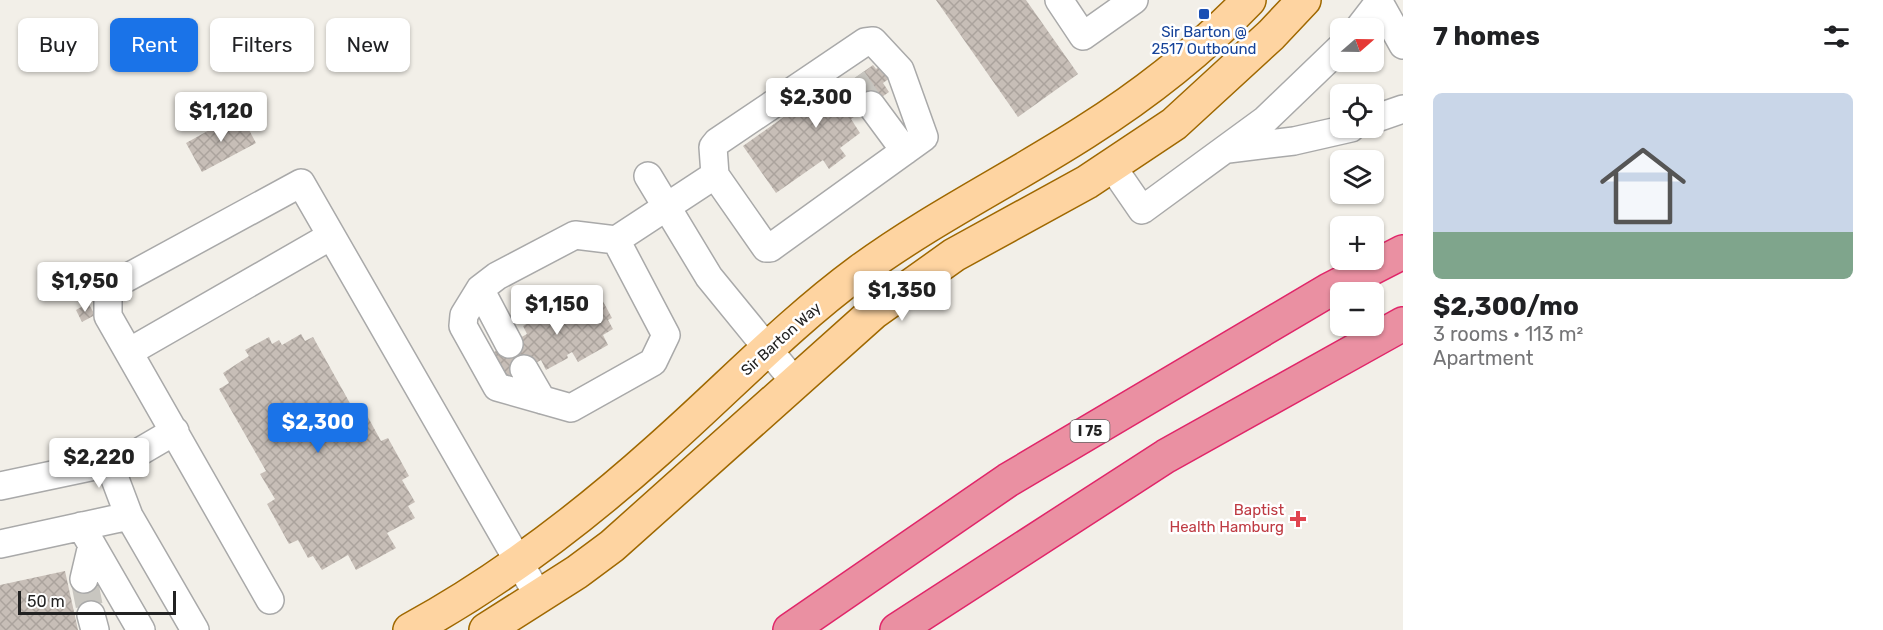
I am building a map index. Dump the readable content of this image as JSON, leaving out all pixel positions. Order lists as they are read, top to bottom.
{
  "streets": {
    "highway": ["I 75"],
    "main road": ["Sir Barton Way"]
  },
  "places": {
    "transit": ["Sir Barton @ 2517 Outbound"],
    "health": ["Baptist Health Hamburg"]
  },
  "scale_bar": "50 m",
  "north": "right",
  "page": {
    "heading": "7 homes",
    "map_buttons": ["+", "−"],
    "chip": [
      "Buy",
      "Rent",
      "Filters",
      "New"
    ],
    "list": [
      {
        "name": "$2,300/mo",
        "note": "3 rooms · 113 m² · Apartment"
      }
    ],
    "price": [
      "$2,300",
      "$1,120",
      "$1,950",
      "$1,350",
      "$1,150",
      "$2,300",
      "$2,220"
    ],
    "scale": "50 m"
  }
}
